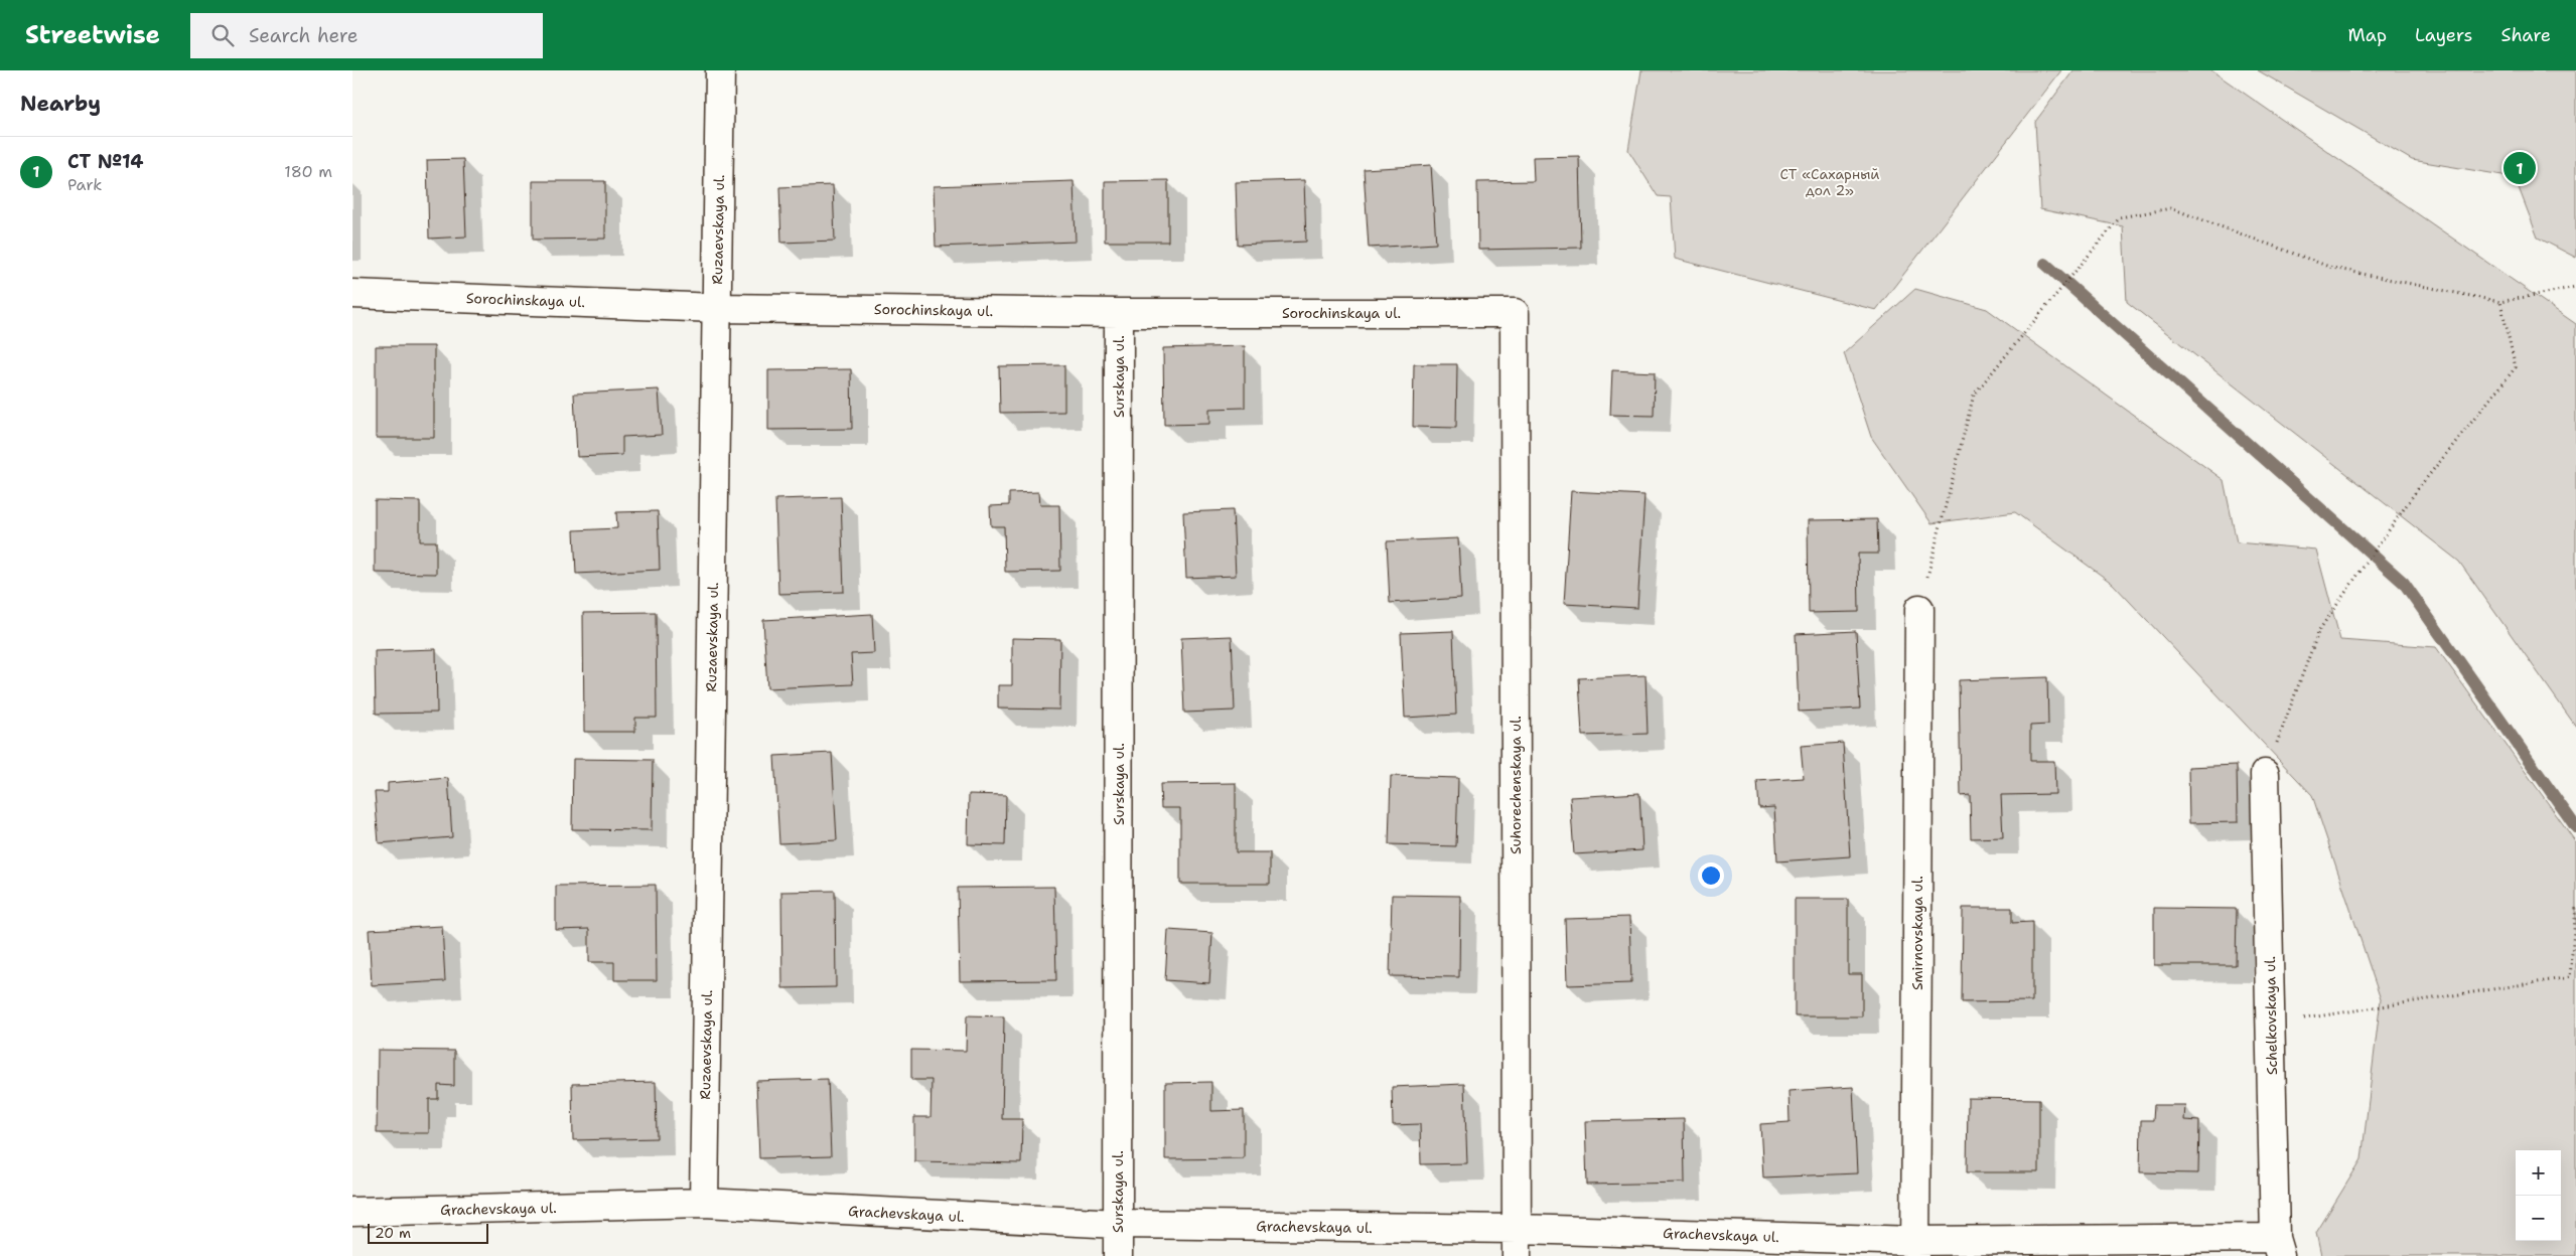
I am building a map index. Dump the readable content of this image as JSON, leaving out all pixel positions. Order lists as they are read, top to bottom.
{
  "streets": {
    "street": [
      "Ruzaevskaya ul.",
      "Sorochinskaya ul.",
      "Surskaya ul.",
      "Suhorechenskaya ul.",
      "Smirnovskaya ul.",
      "Schelkovskaya ul.",
      "Grachevskaya ul."
    ]
  },
  "crossings": [
    ["Ruzaevskaya ul.", "Sorochinskaya ul."],
    ["Ruzaevskaya ul.", "Grachevskaya ul."],
    ["Sorochinskaya ul.", "Surskaya ul."],
    ["Sorochinskaya ul.", "Suhorechenskaya ul."],
    ["Surskaya ul.", "Grachevskaya ul."],
    ["Suhorechenskaya ul.", "Grachevskaya ul."],
    ["Smirnovskaya ul.", "Grachevskaya ul."],
    ["Schelkovskaya ul.", "Grachevskaya ul."]
  ],
  "parks": ["СТ «Сахарный дол 2»"],
  "scale_bar": "20 m",
  "page": {
    "header": "Streetwise",
    "search": "Search here",
    "nav": ["Map", "Layers", "Share"],
    "heading": "Nearby",
    "list": [
      {
        "mark": "1",
        "name": "СТ №14",
        "note": "Park",
        "value": "180 m"
      }
    ],
    "pins": "1",
    "map_buttons": ["+", "−"],
    "scale": "20 m"
  }
}
